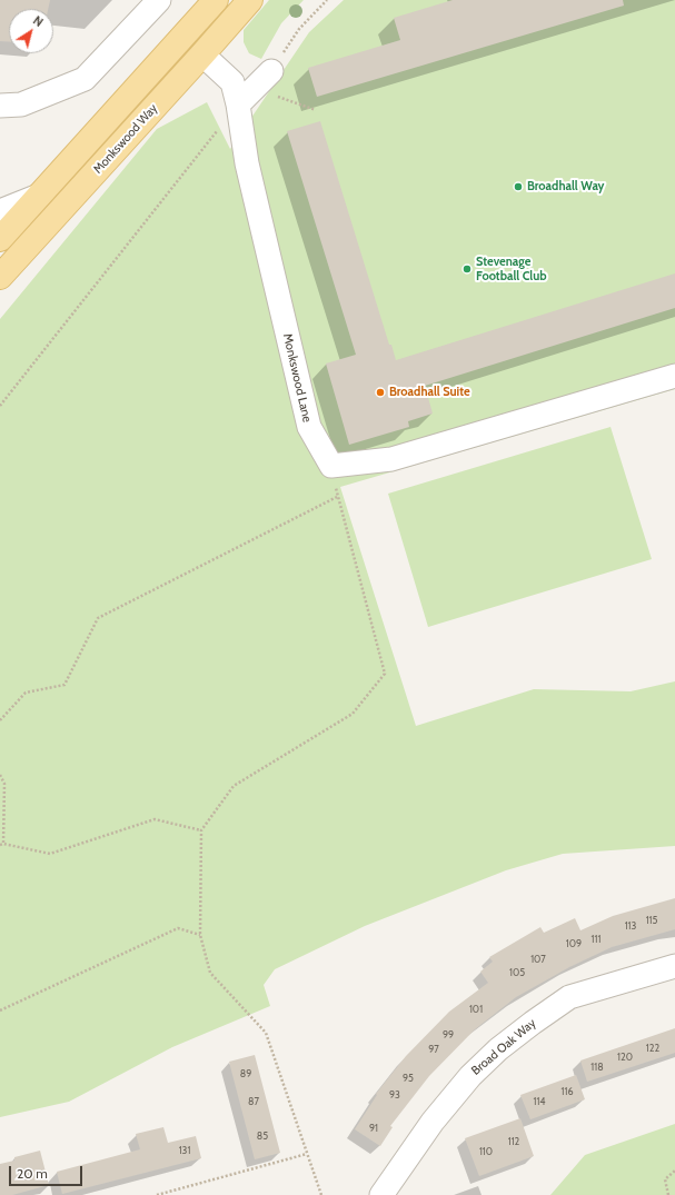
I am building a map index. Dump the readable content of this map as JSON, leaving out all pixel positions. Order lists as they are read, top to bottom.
{
  "streets": {
    "main road": ["Monkswood Way"],
    "street": ["Monkswood Lane", "Broad Oak Way"]
  },
  "crossings": [
    ["Monkswood Way", "Monkswood Lane"]
  ],
  "places": ["Broadhall Way", "Stevenage Football Club", "Broadhall Suite"],
  "house_numbers": [
    "115",
    "113",
    "111",
    "109",
    "107",
    "105",
    "101",
    "99",
    "122",
    "97",
    "120",
    "118",
    "89",
    "95",
    "116",
    "93",
    "87",
    "114",
    "91",
    "85",
    "112",
    "131",
    "110"
  ],
  "scale_bar": "20 m",
  "north": "top right"
}
